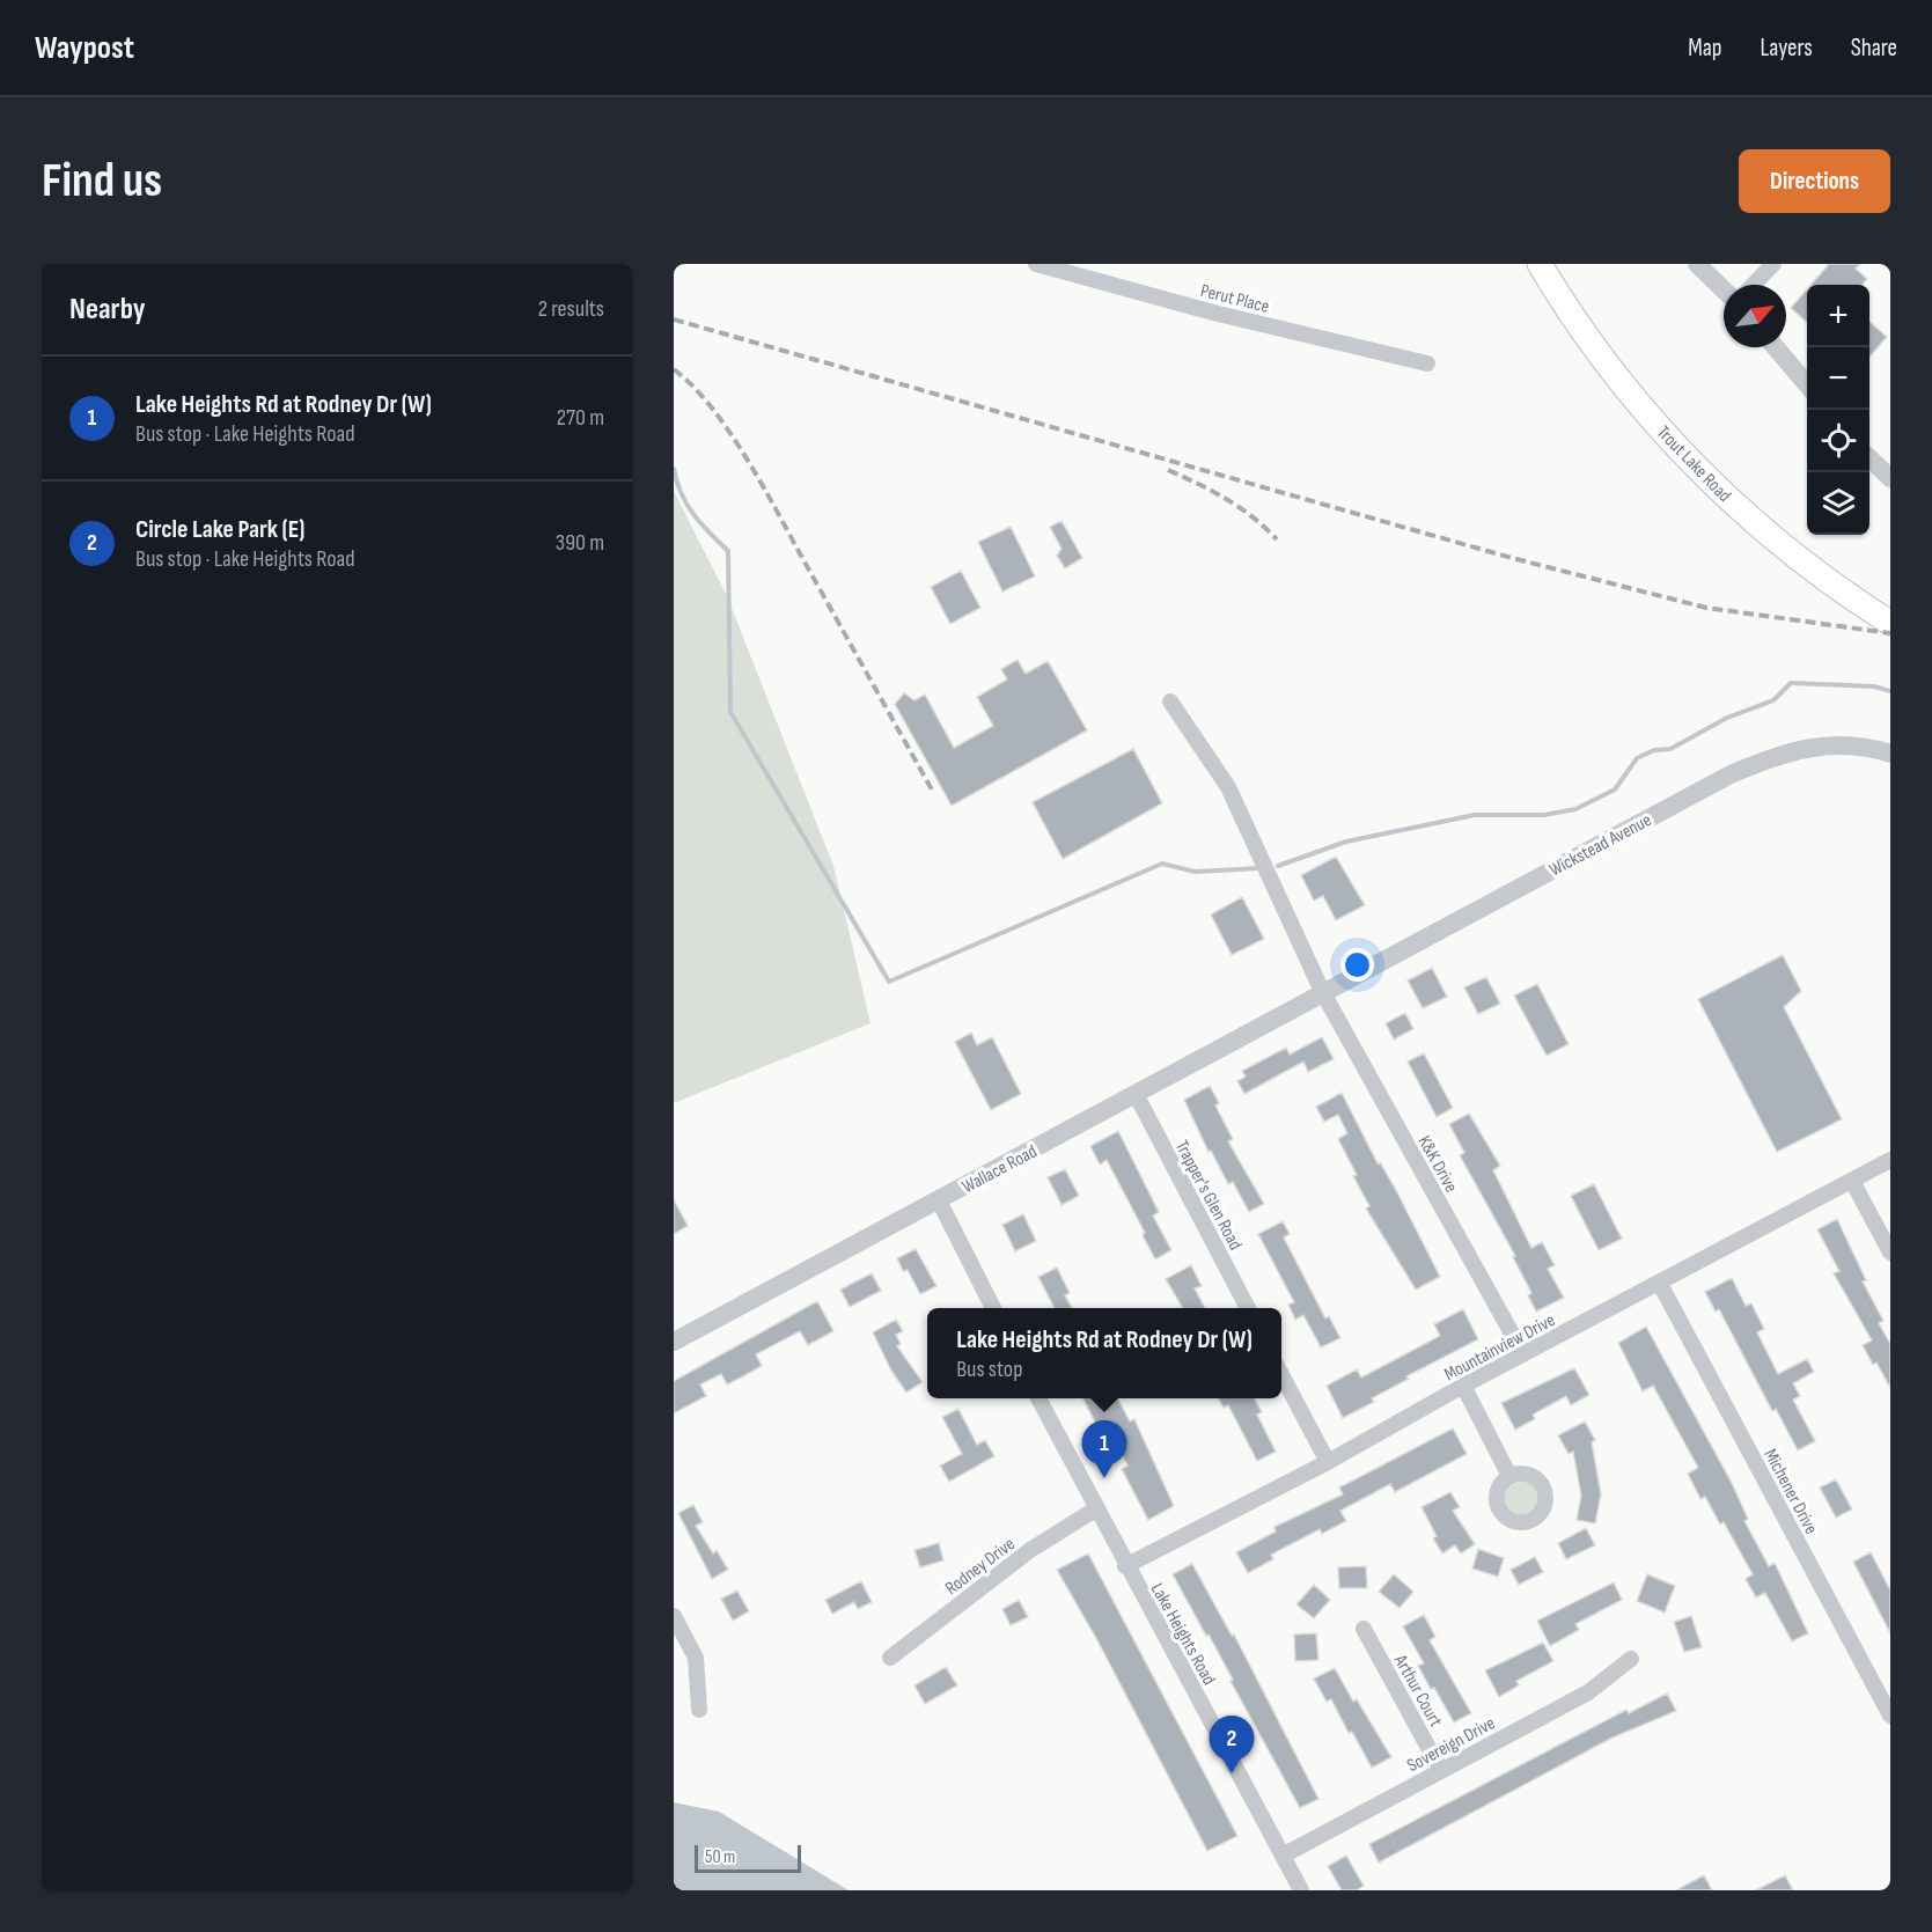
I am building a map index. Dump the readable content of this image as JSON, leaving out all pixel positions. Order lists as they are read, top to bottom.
{
  "streets": {
    "main road": ["Trout Lake Road"],
    "street": [
      "Perut Place",
      "Wickstead Avenue",
      "K&K Drive",
      "Wallace Road",
      "Trapper's Glen Road",
      "Mountainview Drive",
      "Michener Drive",
      "Rodney Drive",
      "Lake Heights Road",
      "Arthur Court",
      "Sovereign Drive"
    ]
  },
  "crossings": [
    ["Wickstead Avenue", "K&K Drive"],
    ["Wickstead Avenue", "Wallace Road"],
    ["K&K Drive", "Wallace Road"],
    ["K&K Drive", "Mountainview Drive"],
    ["Wallace Road", "Trapper's Glen Road"],
    ["Mountainview Drive", "Michener Drive"],
    ["Mountainview Drive", "Lake Heights Road"],
    ["Rodney Drive", "Lake Heights Road"],
    ["Lake Heights Road", "Sovereign Drive"],
    ["Arthur Court", "Sovereign Drive"]
  ],
  "scale_bar": "50 m",
  "north": "top right",
  "page": {
    "header": "Waypost",
    "nav": ["Map", "Layers", "Share"],
    "buttons": "Directions",
    "title": "Find us",
    "heading": ["Nearby", "2 results"],
    "map_buttons": ["+", "−"],
    "list": [
      {
        "mark": "1",
        "name": "Lake Heights Rd at Rodney Dr (W)",
        "note": "Bus stop · Lake Heights Road",
        "value": "270 m"
      },
      {
        "mark": "2",
        "name": "Circle Lake Park (E)",
        "note": "Bus stop · Lake Heights Road",
        "value": "390 m"
      }
    ],
    "popup": ["Lake Heights Rd at Rodney Dr (W)", "Bus stop"],
    "pins": ["1", "2"],
    "scale": "50 m"
  }
}
